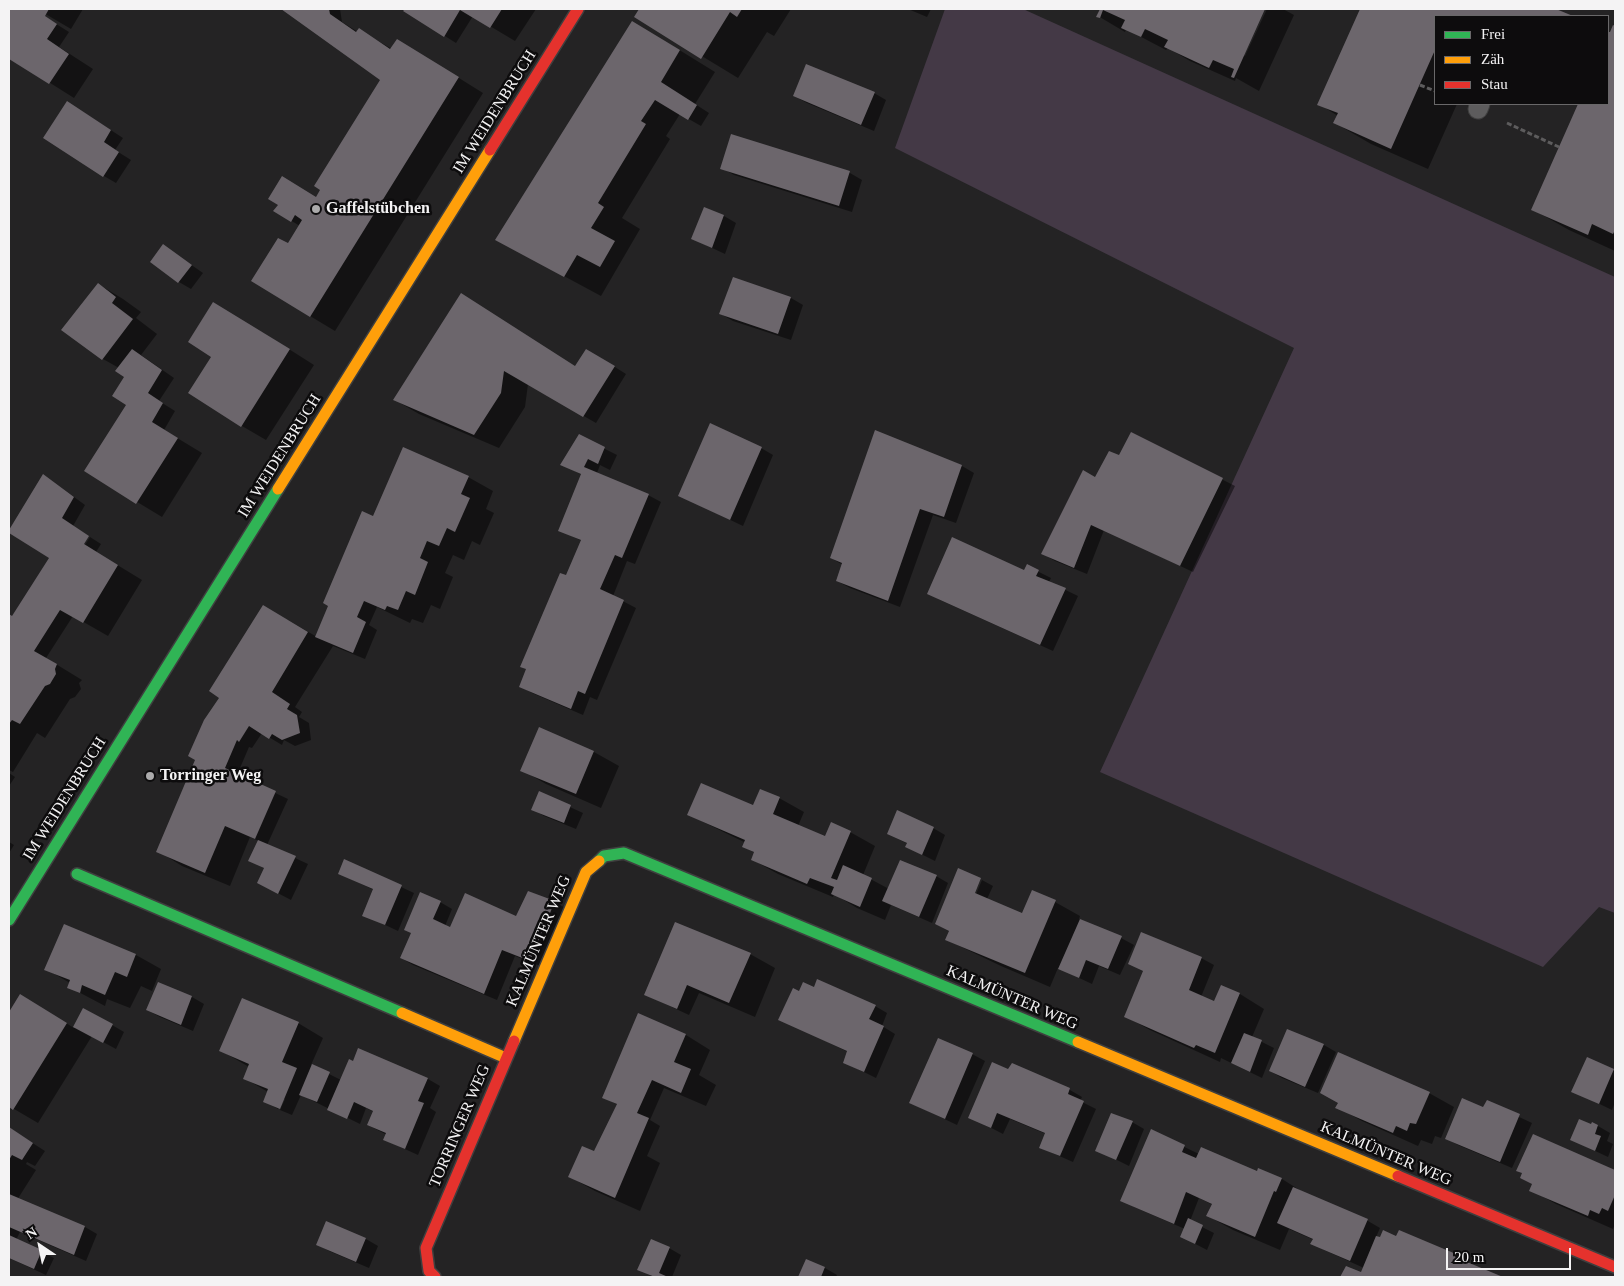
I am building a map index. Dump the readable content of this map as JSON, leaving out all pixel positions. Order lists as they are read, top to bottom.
{
  "streets": {
    "street": ["IM WEIDENBRUCH", "KALMÜNTER WEG", "TORRINGER WEG"]
  },
  "crossings": [
    ["KALMÜNTER WEG", "TORRINGER WEG"]
  ],
  "places": ["Gaffelstübchen", "Torringer Weg"],
  "legend": ["Frei", "Zäh", "Stau"],
  "scale_bar": "20 m",
  "north": "top left"
}
